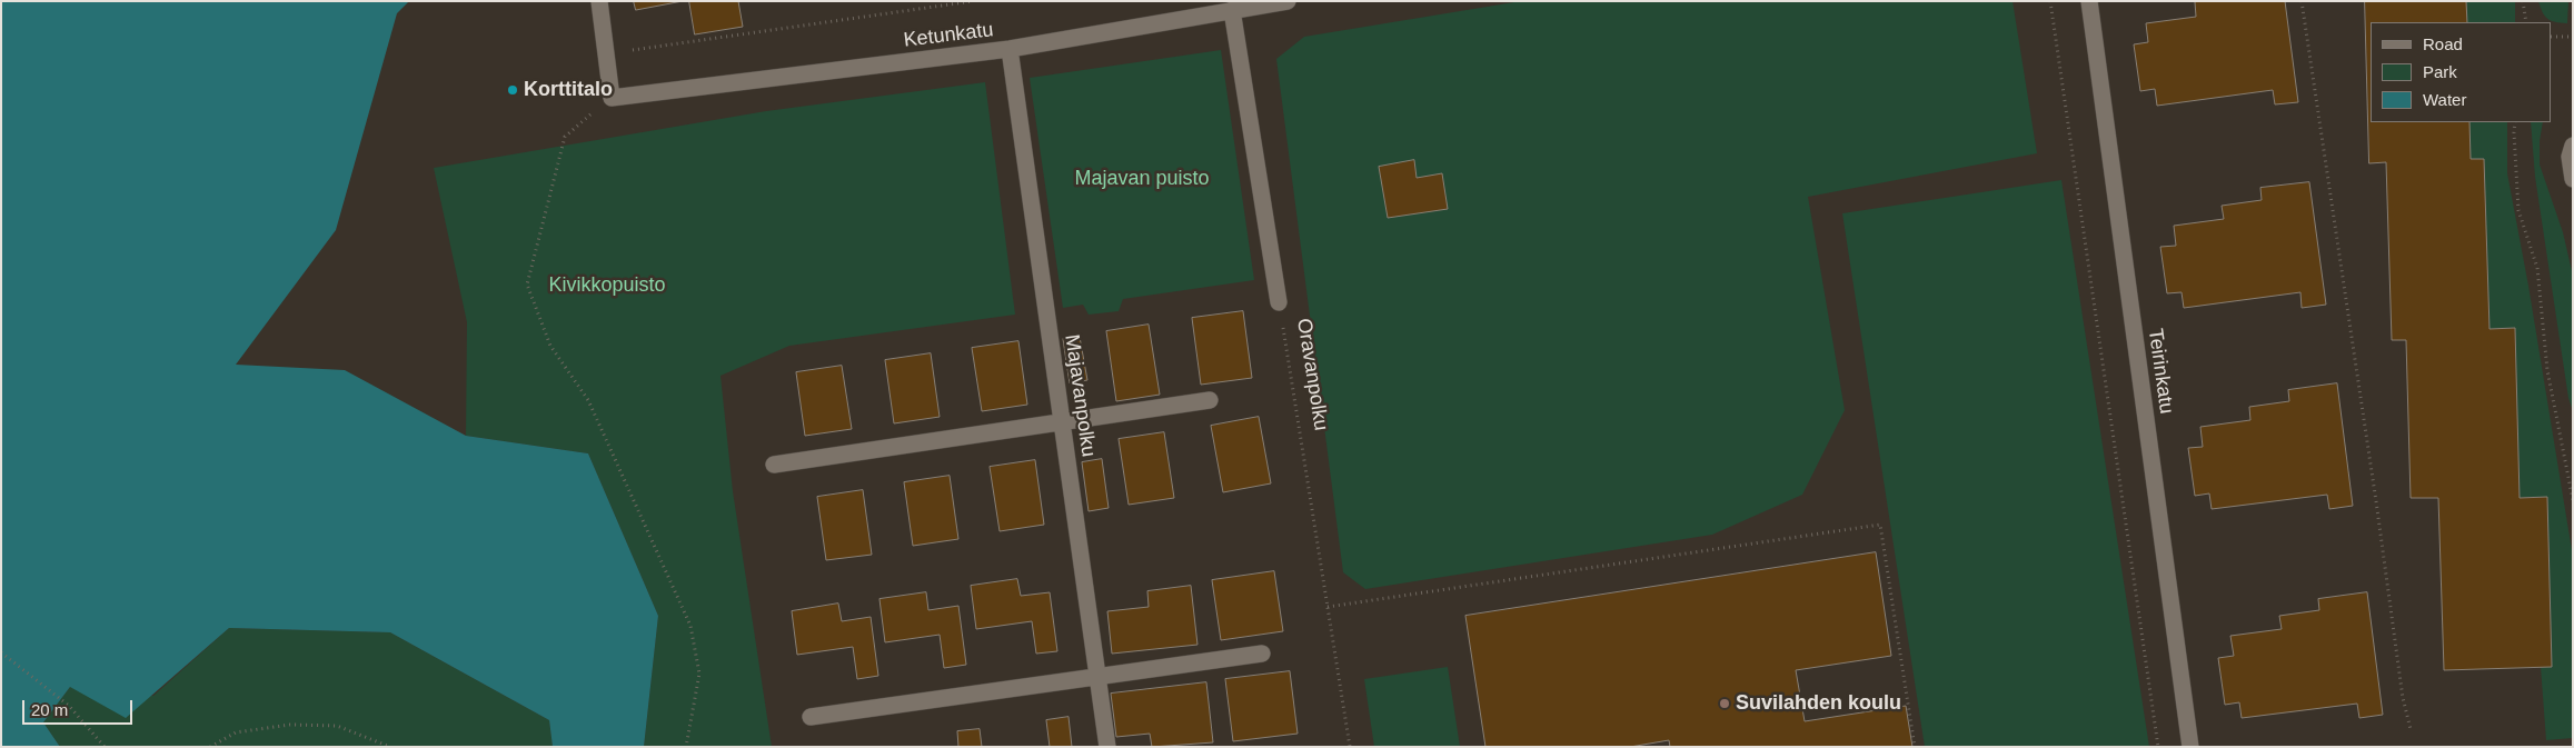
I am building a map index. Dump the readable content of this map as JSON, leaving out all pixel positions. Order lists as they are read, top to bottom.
{
  "streets": {
    "street": [
      "Ketunkatu",
      "Teirinkatu",
      "Oravanpolku",
      "Majavanpolku"
    ]
  },
  "crossings": [
    ["Ketunkatu", "Oravanpolku"],
    ["Ketunkatu", "Majavanpolku"]
  ],
  "parks": ["Majavan puisto", "Kivikkopuisto"],
  "places": ["Korttitalo", "Suvilahden koulu"],
  "legend": ["Road", "Park", "Water"],
  "scale_bar": "20 m"
}
